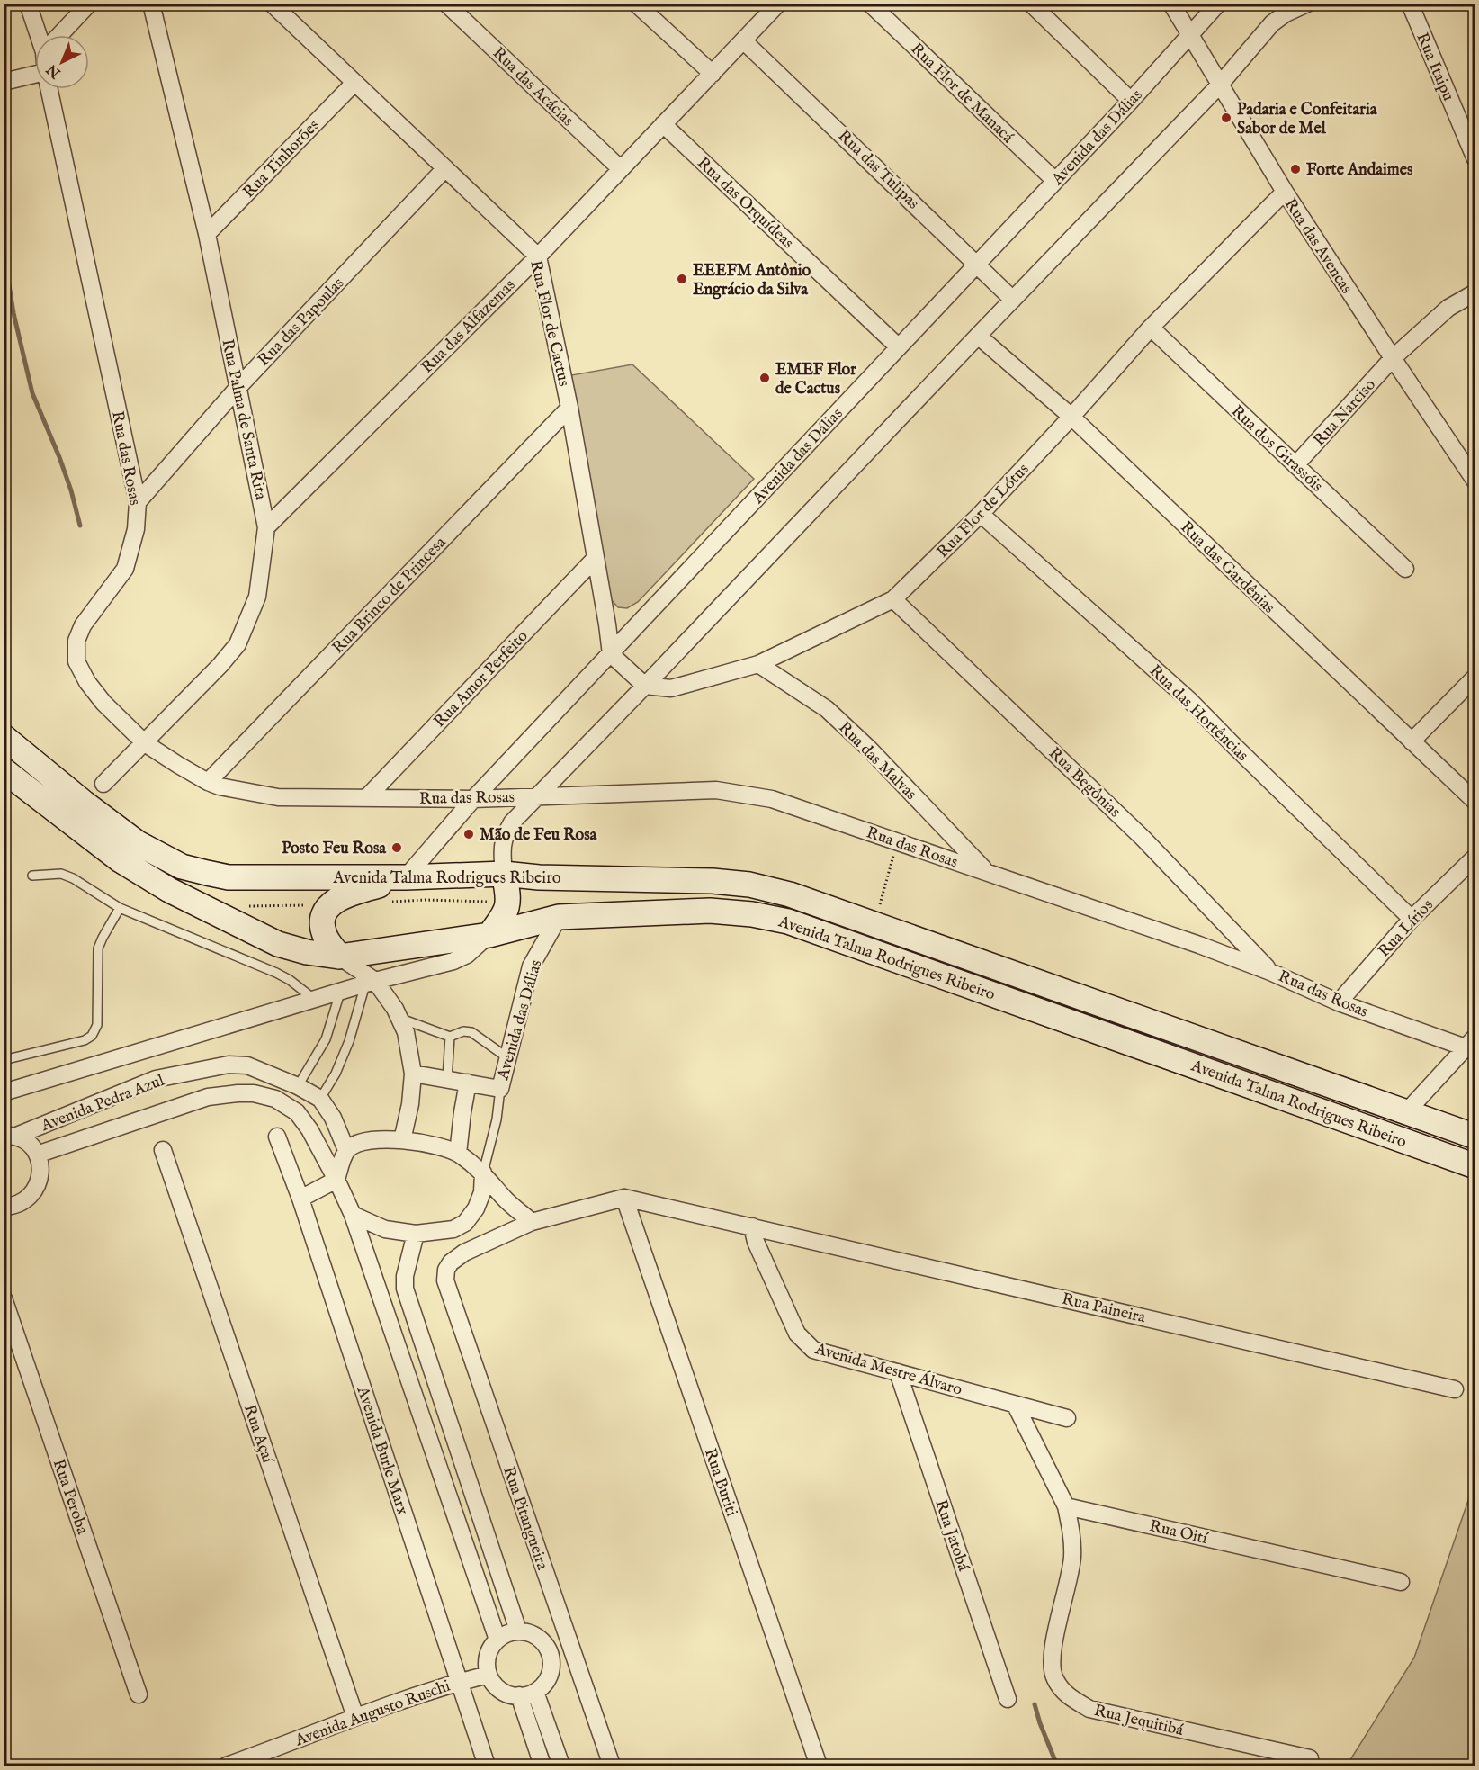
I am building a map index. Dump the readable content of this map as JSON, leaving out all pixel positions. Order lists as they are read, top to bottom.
{
  "streets": {
    "main road": ["Avenida Talma Rodrigues Ribeiro"],
    "street": [
      "Rua Itaipu",
      "Rua das Acácias",
      "Rua Flor de Manacá",
      "Avenida das Dálias",
      "Rua Tinhorões",
      "Rua das Tulipas",
      "Rua das Orquídeas",
      "Rua das Avencas",
      "Rua das Papoulas",
      "Rua Flor de Cactus",
      "Rua das Alfazemas",
      "Rua Narciso",
      "Rua Palma de Santa Rita",
      "Rua dos Girassóis",
      "Rua das Rosas",
      "Rua Flor de Lótus",
      "Rua das Gardênias",
      "Rua Brinco de Princesa",
      "Rua Amor Perfeito",
      "Rua das Hortências",
      "Rua das Malvas",
      "Rua Begônias",
      "Rua Lírios",
      "Avenida Pedra Azul",
      "Rua Paineira",
      "Avenida Mestre Álvaro",
      "Rua Açaí",
      "Avenida Burle Marx",
      "Rua Buriti",
      "Rua Peroba",
      "Rua Pitangueira",
      "Rua Oití",
      "Rua Jatobá",
      "Avenida Augusto Ruschi",
      "Rua Jequitibá"
    ]
  },
  "crossings": [
    ["Rua das Acácias", "Rua das Alfazemas"],
    ["Rua Flor de Manacá", "Avenida das Dálias"],
    ["Avenida das Dálias", "Rua das Tulipas"],
    ["Avenida das Dálias", "Rua das Orquídeas"],
    ["Avenida das Dálias", "Rua das Avencas"],
    ["Avenida das Dálias", "Rua Flor de Cactus"],
    ["Avenida das Dálias", "Rua das Rosas"],
    ["Avenida das Dálias", "Avenida Talma Rodrigues Ribeiro"],
    ["Rua Tinhorões", "Rua Flor de Cactus"],
    ["Rua Tinhorões", "Rua Palma de Santa Rita"],
    ["Rua das Tulipas", "Rua das Alfazemas"],
    ["Rua das Orquídeas", "Rua das Alfazemas"],
    ["Rua das Avencas", "Rua Narciso"],
    ["Rua das Avencas", "Rua Flor de Lótus"],
    ["Rua das Papoulas", "Rua Flor de Cactus"],
    ["Rua das Papoulas", "Rua Palma de Santa Rita"],
    ["Rua das Papoulas", "Rua das Rosas"],
    ["Rua Flor de Cactus", "Rua das Alfazemas"],
    ["Rua Flor de Cactus", "Rua Brinco de Princesa"],
    ["Rua Flor de Cactus", "Rua Amor Perfeito"],
    ["Rua das Alfazemas", "Rua Palma de Santa Rita"],
    ["Rua Narciso", "Rua dos Girassóis"],
    ["Rua Palma de Santa Rita", "Rua das Rosas"],
    ["Rua dos Girassóis", "Rua Flor de Lótus"],
    ["Rua das Rosas", "Rua Brinco de Princesa"],
    ["Rua das Rosas", "Rua Amor Perfeito"],
    ["Rua das Rosas", "Rua das Malvas"],
    ["Rua das Rosas", "Rua Begônias"],
    ["Rua das Rosas", "Rua Lírios"],
    ["Rua Flor de Lótus", "Rua das Gardênias"],
    ["Rua Flor de Lótus", "Rua das Hortências"],
    ["Rua Flor de Lótus", "Rua das Malvas"],
    ["Rua Flor de Lótus", "Rua Begônias"],
    ["Rua das Hortências", "Rua Lírios"],
    ["Rua Paineira", "Avenida Mestre Álvaro"],
    ["Avenida Mestre Álvaro", "Rua Jatobá"],
    ["Rua Açaí", "Avenida Augusto Ruschi"],
    ["Avenida Burle Marx", "Avenida Augusto Ruschi"],
    ["Rua Oití", "Rua Jequitibá"]
  ],
  "places": [
    "Padaria e Confeitaria Sabor de Mel",
    "Forte Andaimes",
    "EEEFM Antônio Engrácio da Silva",
    "EMEF Flor de Cactus",
    "Mão de Feu Rosa",
    "Posto Feu Rosa"
  ],
  "north": "bottom left"
}
